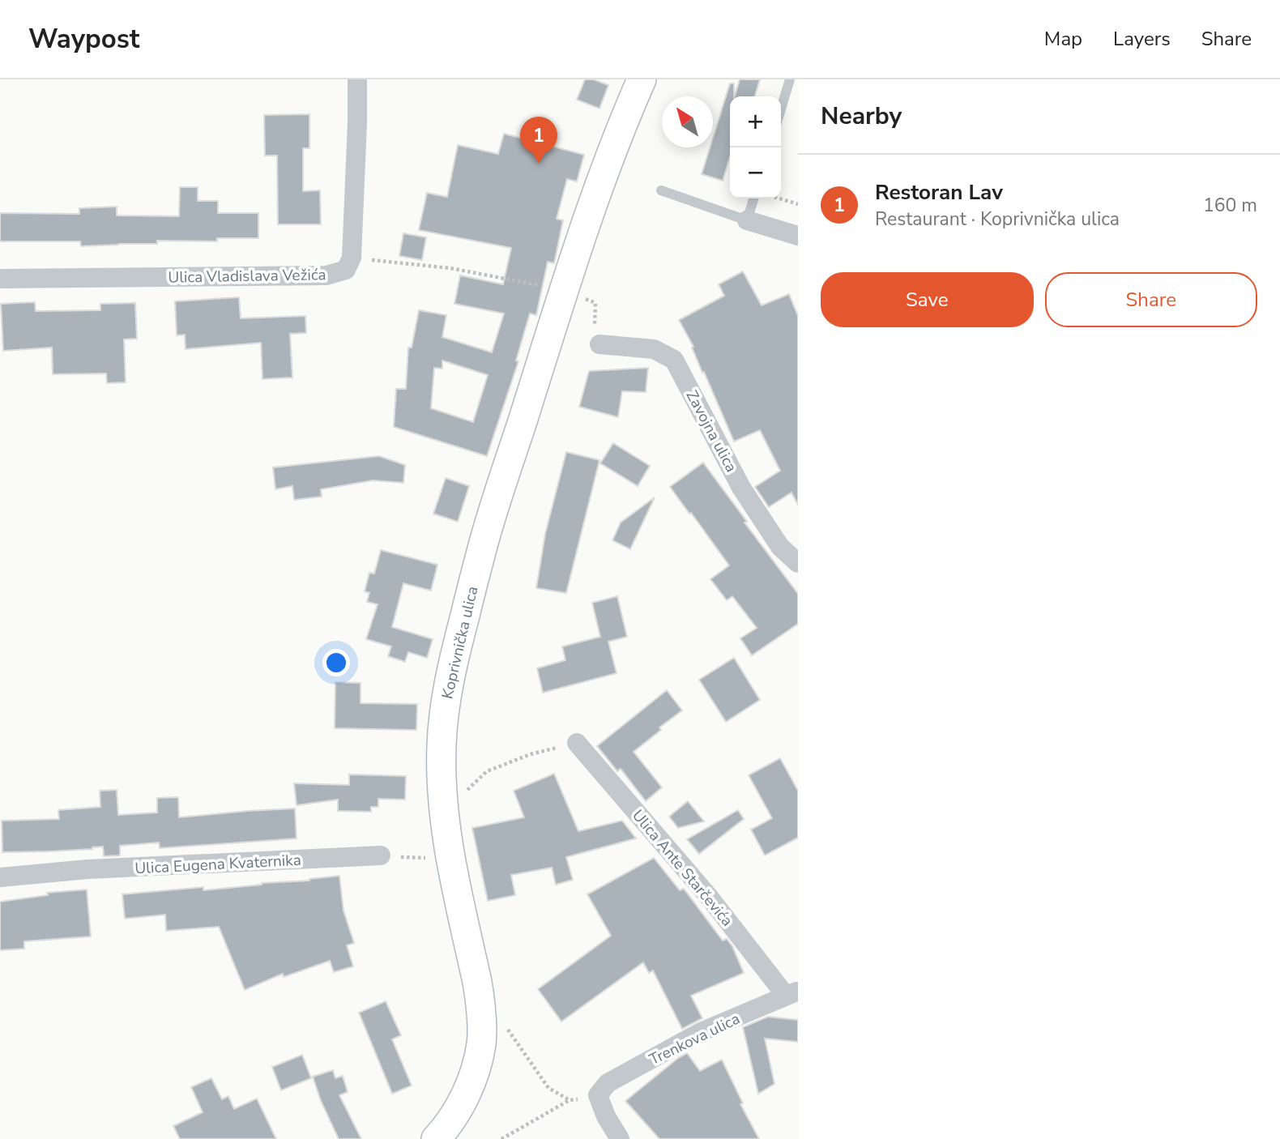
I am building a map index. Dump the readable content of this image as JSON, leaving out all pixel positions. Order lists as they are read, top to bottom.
{
  "streets": {
    "main road": ["Koprivnička ulica"],
    "street": [
      "Ulica Vladislava Vežića",
      "Zavojna ulica",
      "Ulica Eugena Kvaternika",
      "Ulica Ante Starčevića",
      "Trenkova ulica"
    ]
  },
  "crossings": [
    ["Ulica Ante Starčevića", "Trenkova ulica"]
  ],
  "north": "top left",
  "page": {
    "header": "Waypost",
    "nav": ["Map", "Layers", "Share"],
    "heading": "Nearby",
    "map_buttons": ["+", "−"],
    "pins": "1",
    "list": [
      {
        "mark": "1",
        "name": "Restoran Lav",
        "note": "Restaurant · Koprivnička ulica",
        "value": "160 m"
      }
    ],
    "buttons": ["Save", "Share"]
  }
}
